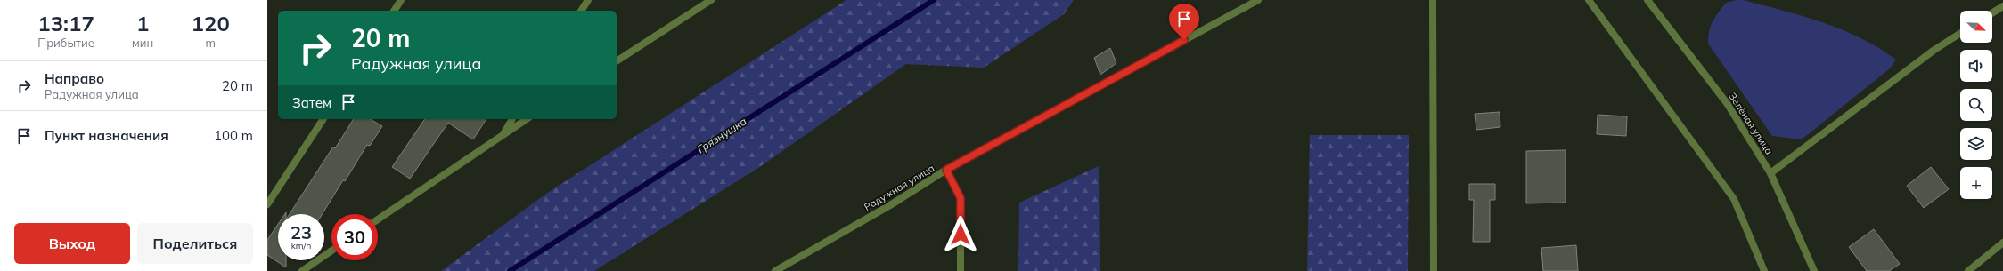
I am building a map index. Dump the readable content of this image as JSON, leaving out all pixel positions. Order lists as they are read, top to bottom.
{
  "streets": {
    "street": ["Зелёная улица", "Радужная улица"]
  },
  "water": ["Грязнушка"],
  "north": "bottom right",
  "page": {
    "eta": [
      "13:17",
      "Прибытие",
      "1",
      "мин",
      "120",
      "m"
    ],
    "map_buttons": "+",
    "turn": ["20 m", "Радужная улица"],
    "list": [
      {
        "name": "Направо",
        "note": "Радужная улица",
        "value": "20 m"
      },
      {
        "name": "Пункт назначения",
        "value": "100 m"
      }
    ],
    "then": "Затем",
    "speed": "23 km/h",
    "limit": "30",
    "buttons": ["Выход", "Поделиться"]
  }
}
